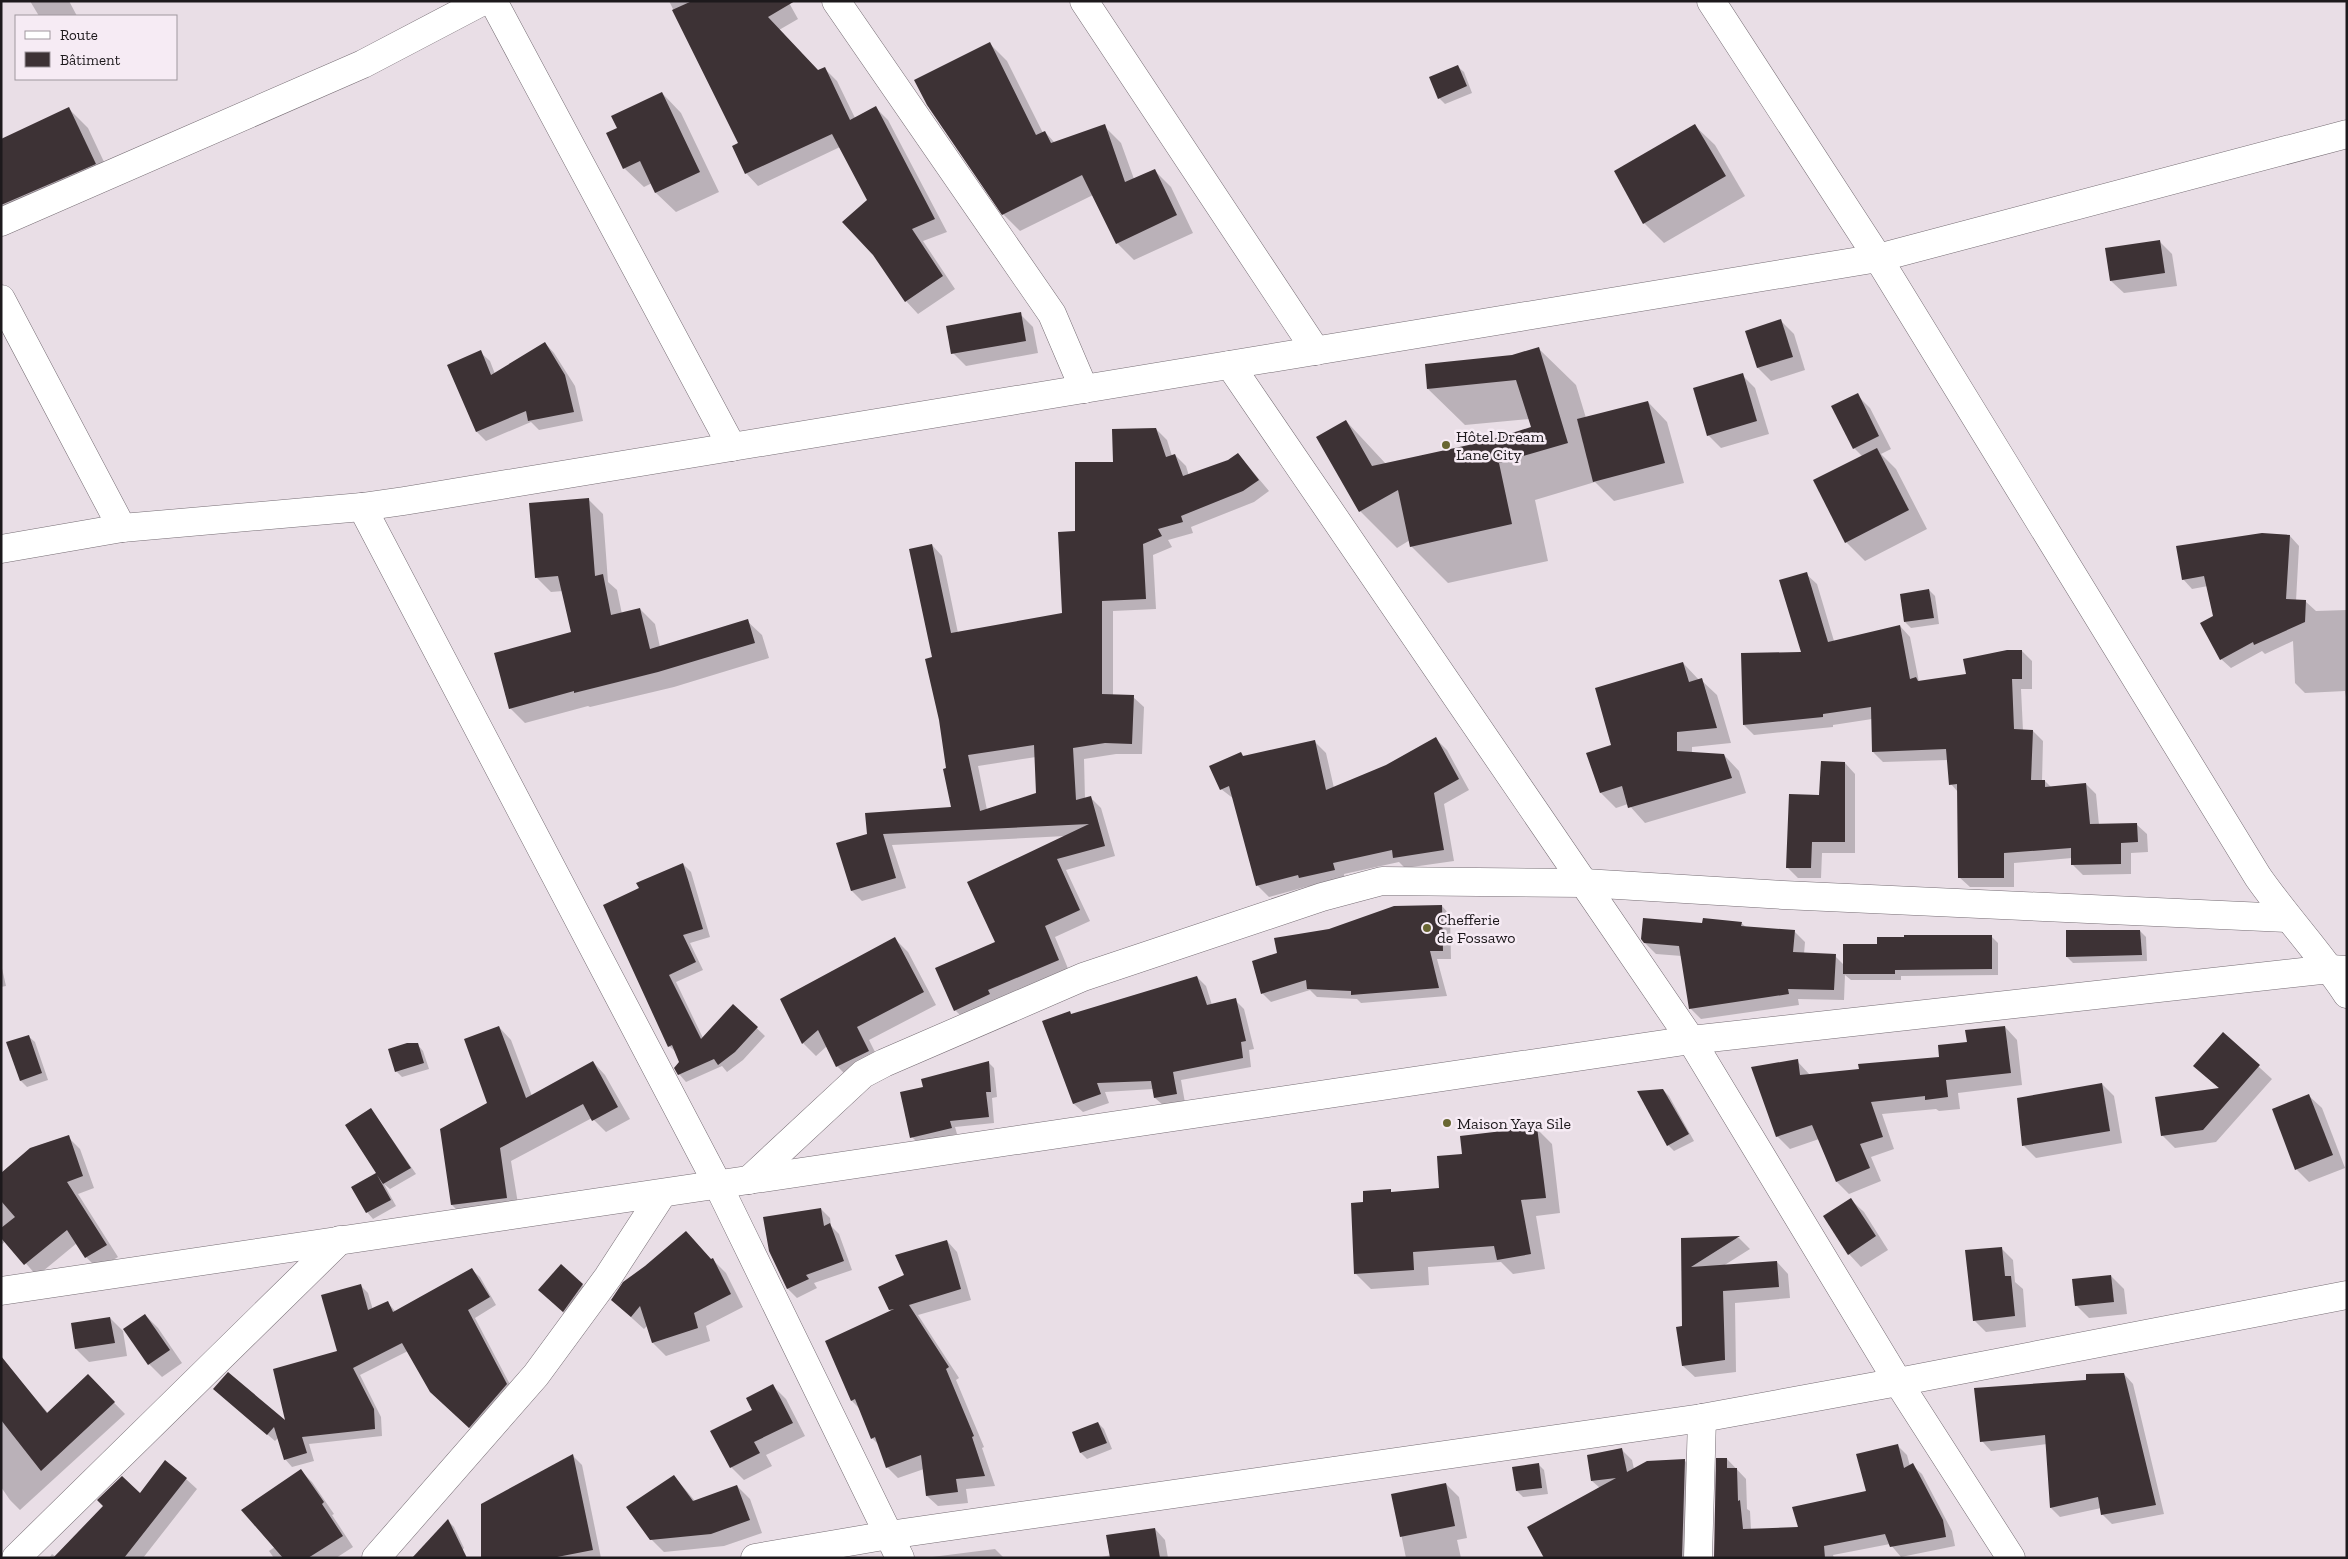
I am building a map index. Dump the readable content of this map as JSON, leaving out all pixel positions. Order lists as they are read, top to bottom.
{
  "places": ["Hôtel Dream Lane City", "Chefferie de Fossawo", "Maison Yaya Sile"],
  "legend": ["Route", "Bâtiment"]
}
